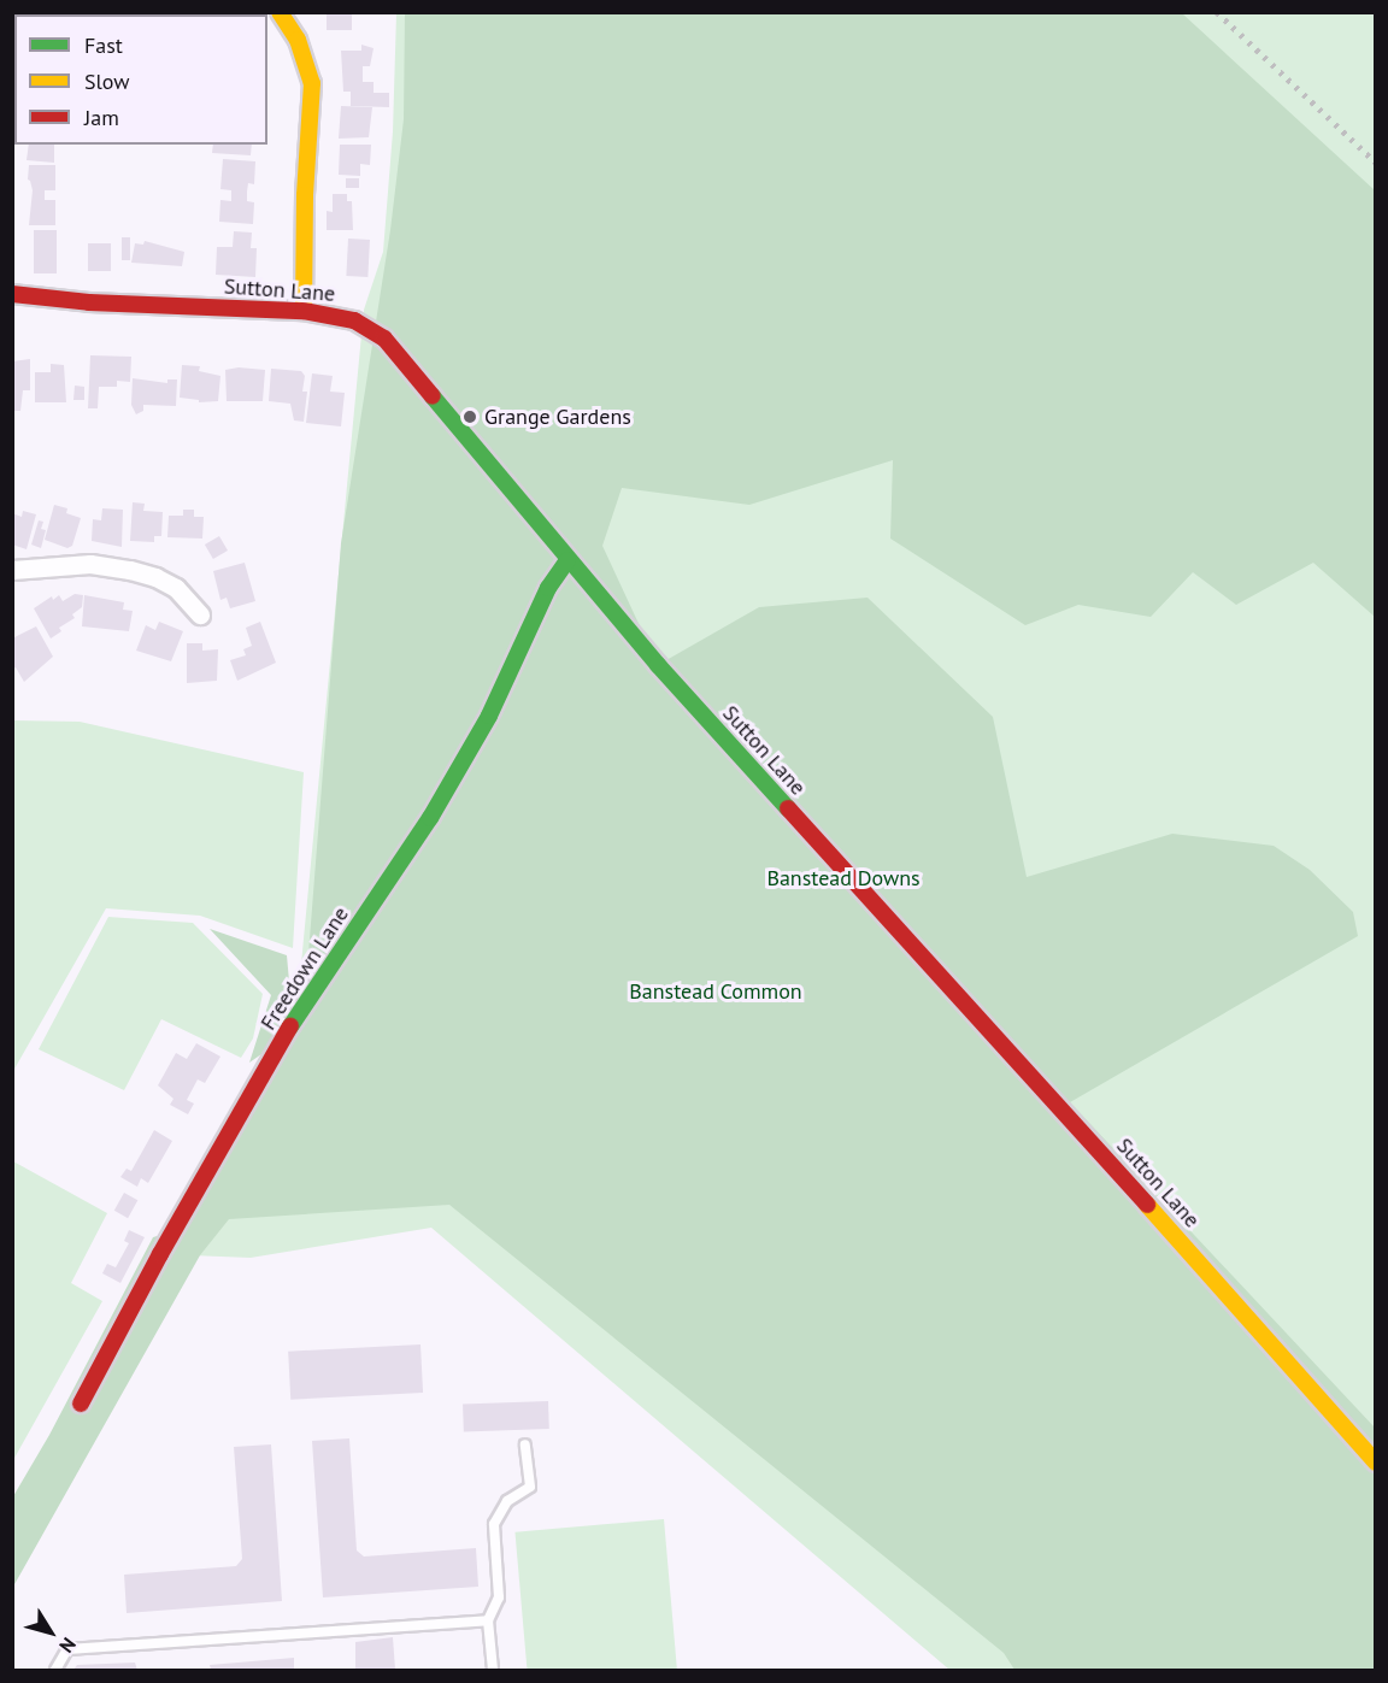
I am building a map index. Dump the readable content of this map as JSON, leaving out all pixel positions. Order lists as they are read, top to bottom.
{
  "streets": {
    "main road": ["Sutton Lane", "Freedown Lane"]
  },
  "crossings": [
    ["Sutton Lane", "Freedown Lane"]
  ],
  "parks": ["Banstead Downs", "Banstead Common"],
  "places": ["Grange Gardens"],
  "legend": ["Fast", "Slow", "Jam"],
  "north": "bottom right"
}
